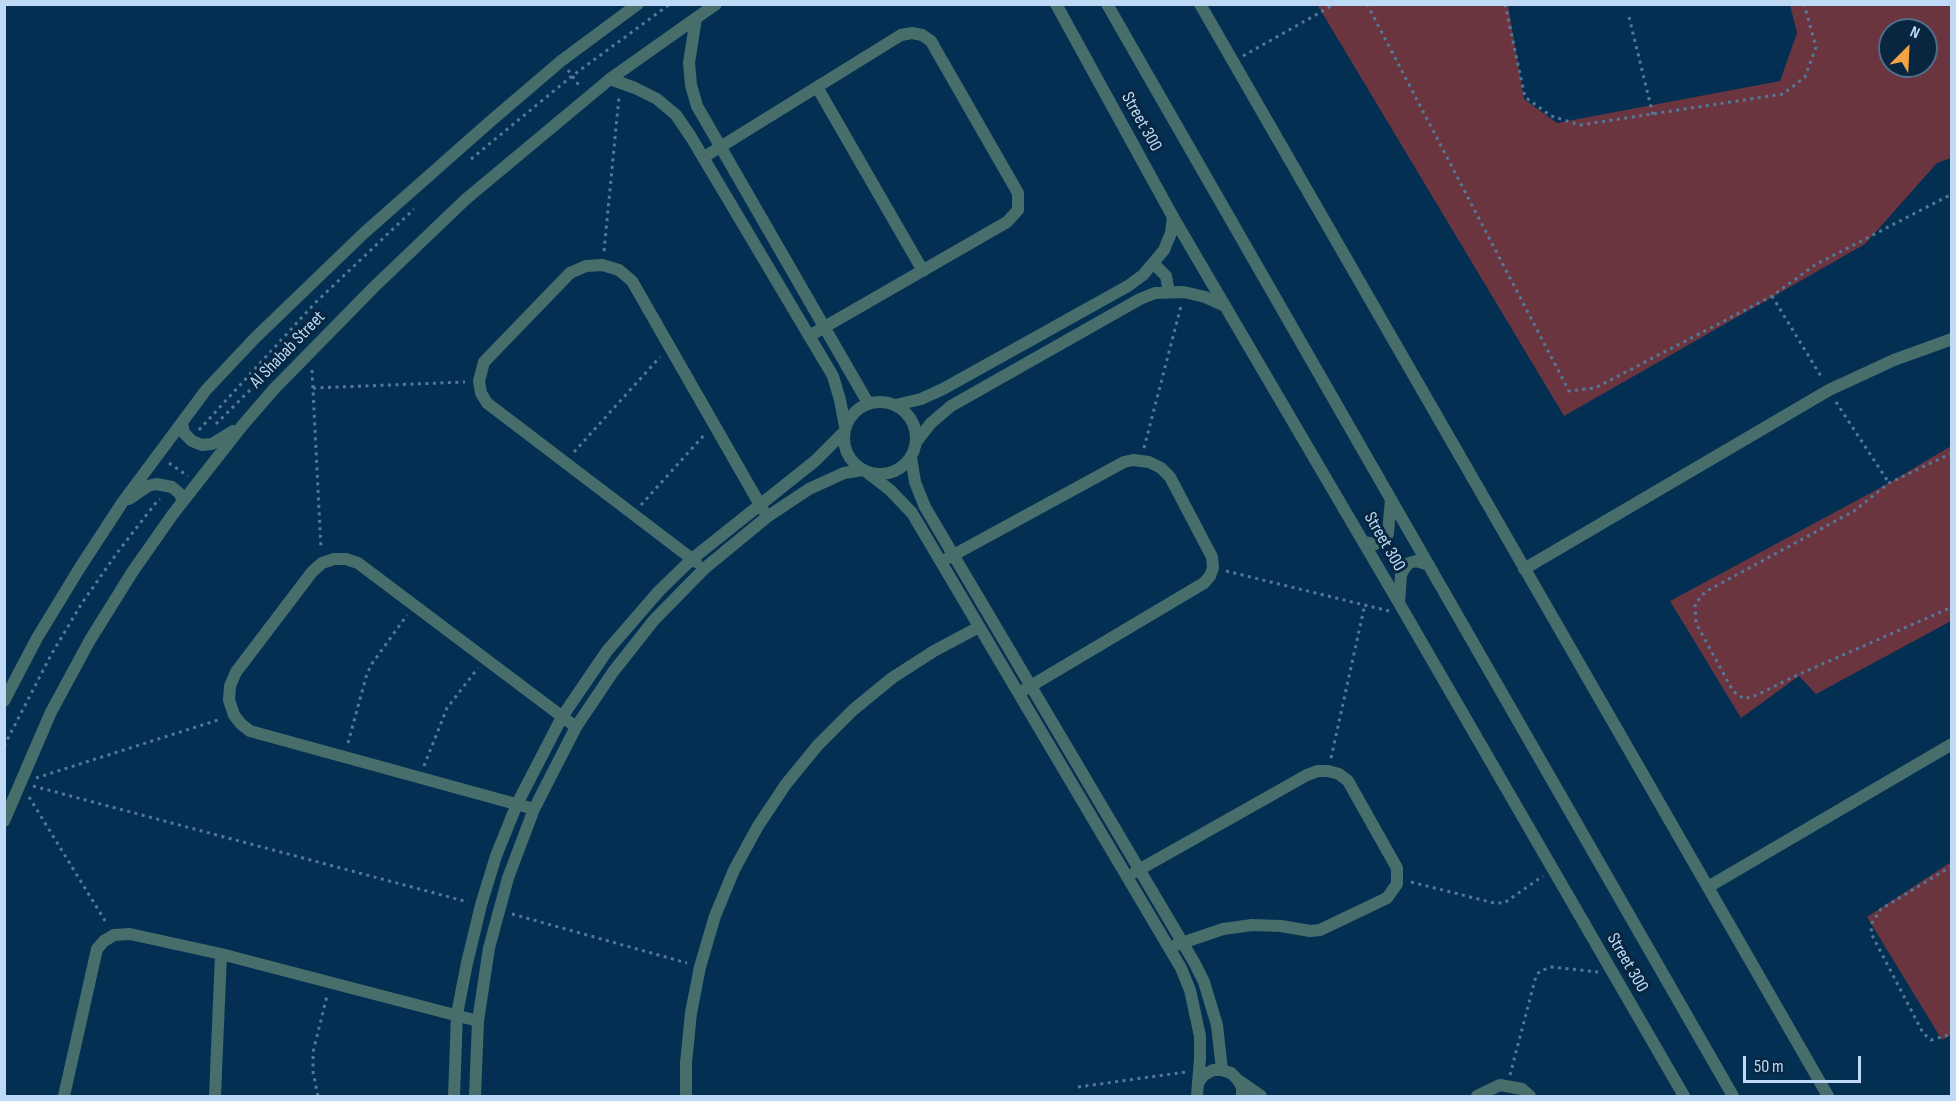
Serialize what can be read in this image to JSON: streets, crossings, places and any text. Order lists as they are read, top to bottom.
{
  "streets": {
    "street": ["Street 300", "Al Shabab Street"]
  },
  "scale_bar": "50 m",
  "north": "top right"
}
